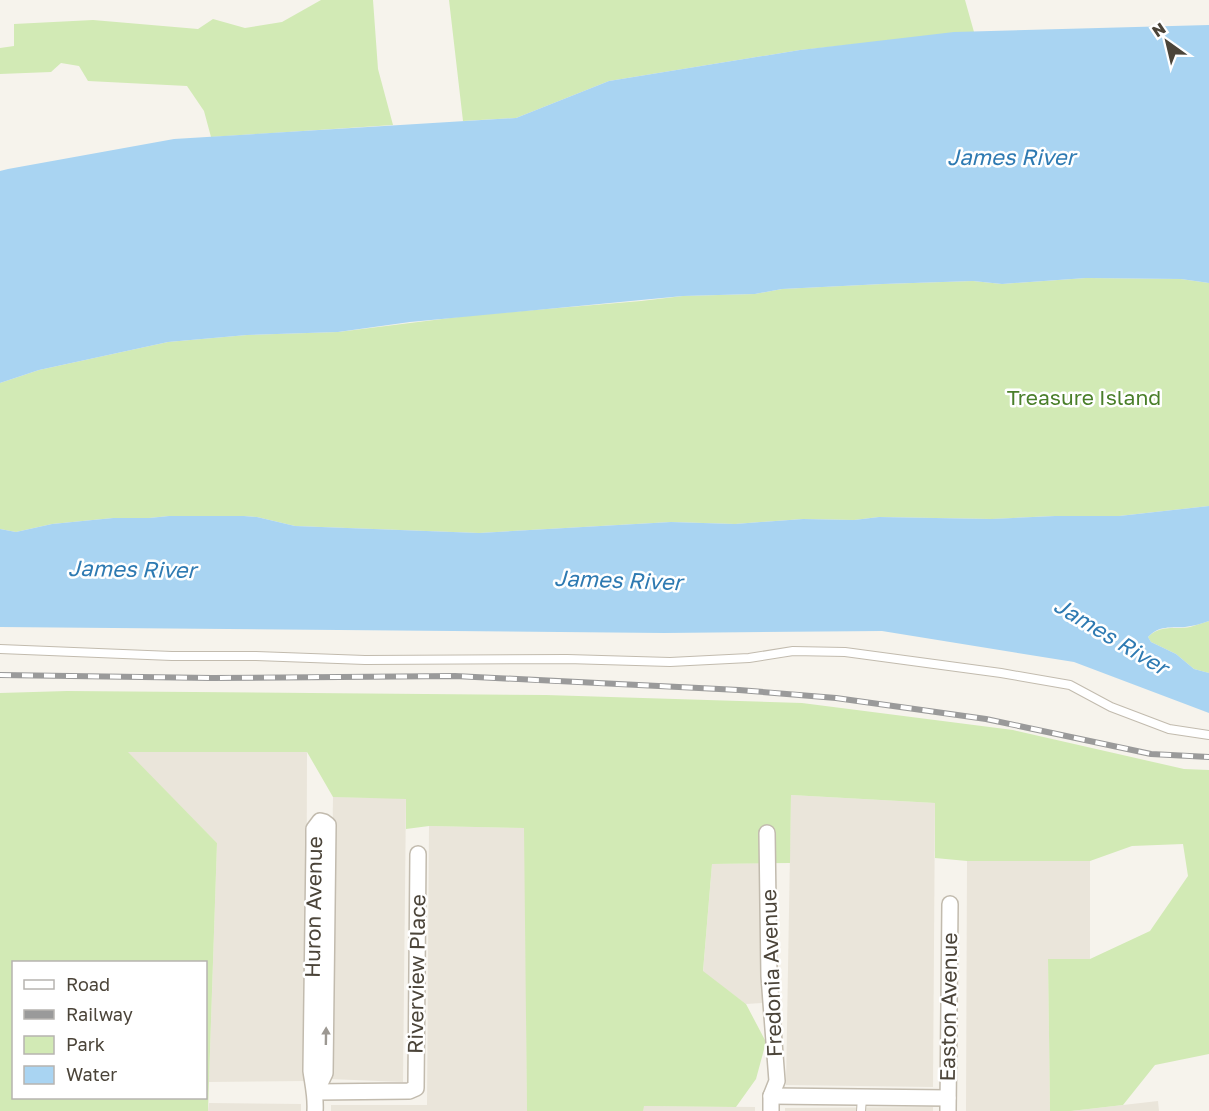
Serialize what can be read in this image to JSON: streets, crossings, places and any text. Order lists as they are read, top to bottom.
{
  "streets": {
    "street": [
      "Huron Avenue",
      "Fredonia Avenue",
      "Riverview Place",
      "Easton Avenue"
    ]
  },
  "crossings": [
    ["Huron Avenue", "Riverview Place"]
  ],
  "water": ["James River"],
  "parks": ["Treasure Island"],
  "legend": [
    "Road",
    "Railway",
    "Park",
    "Water"
  ],
  "north": "top left"
}
